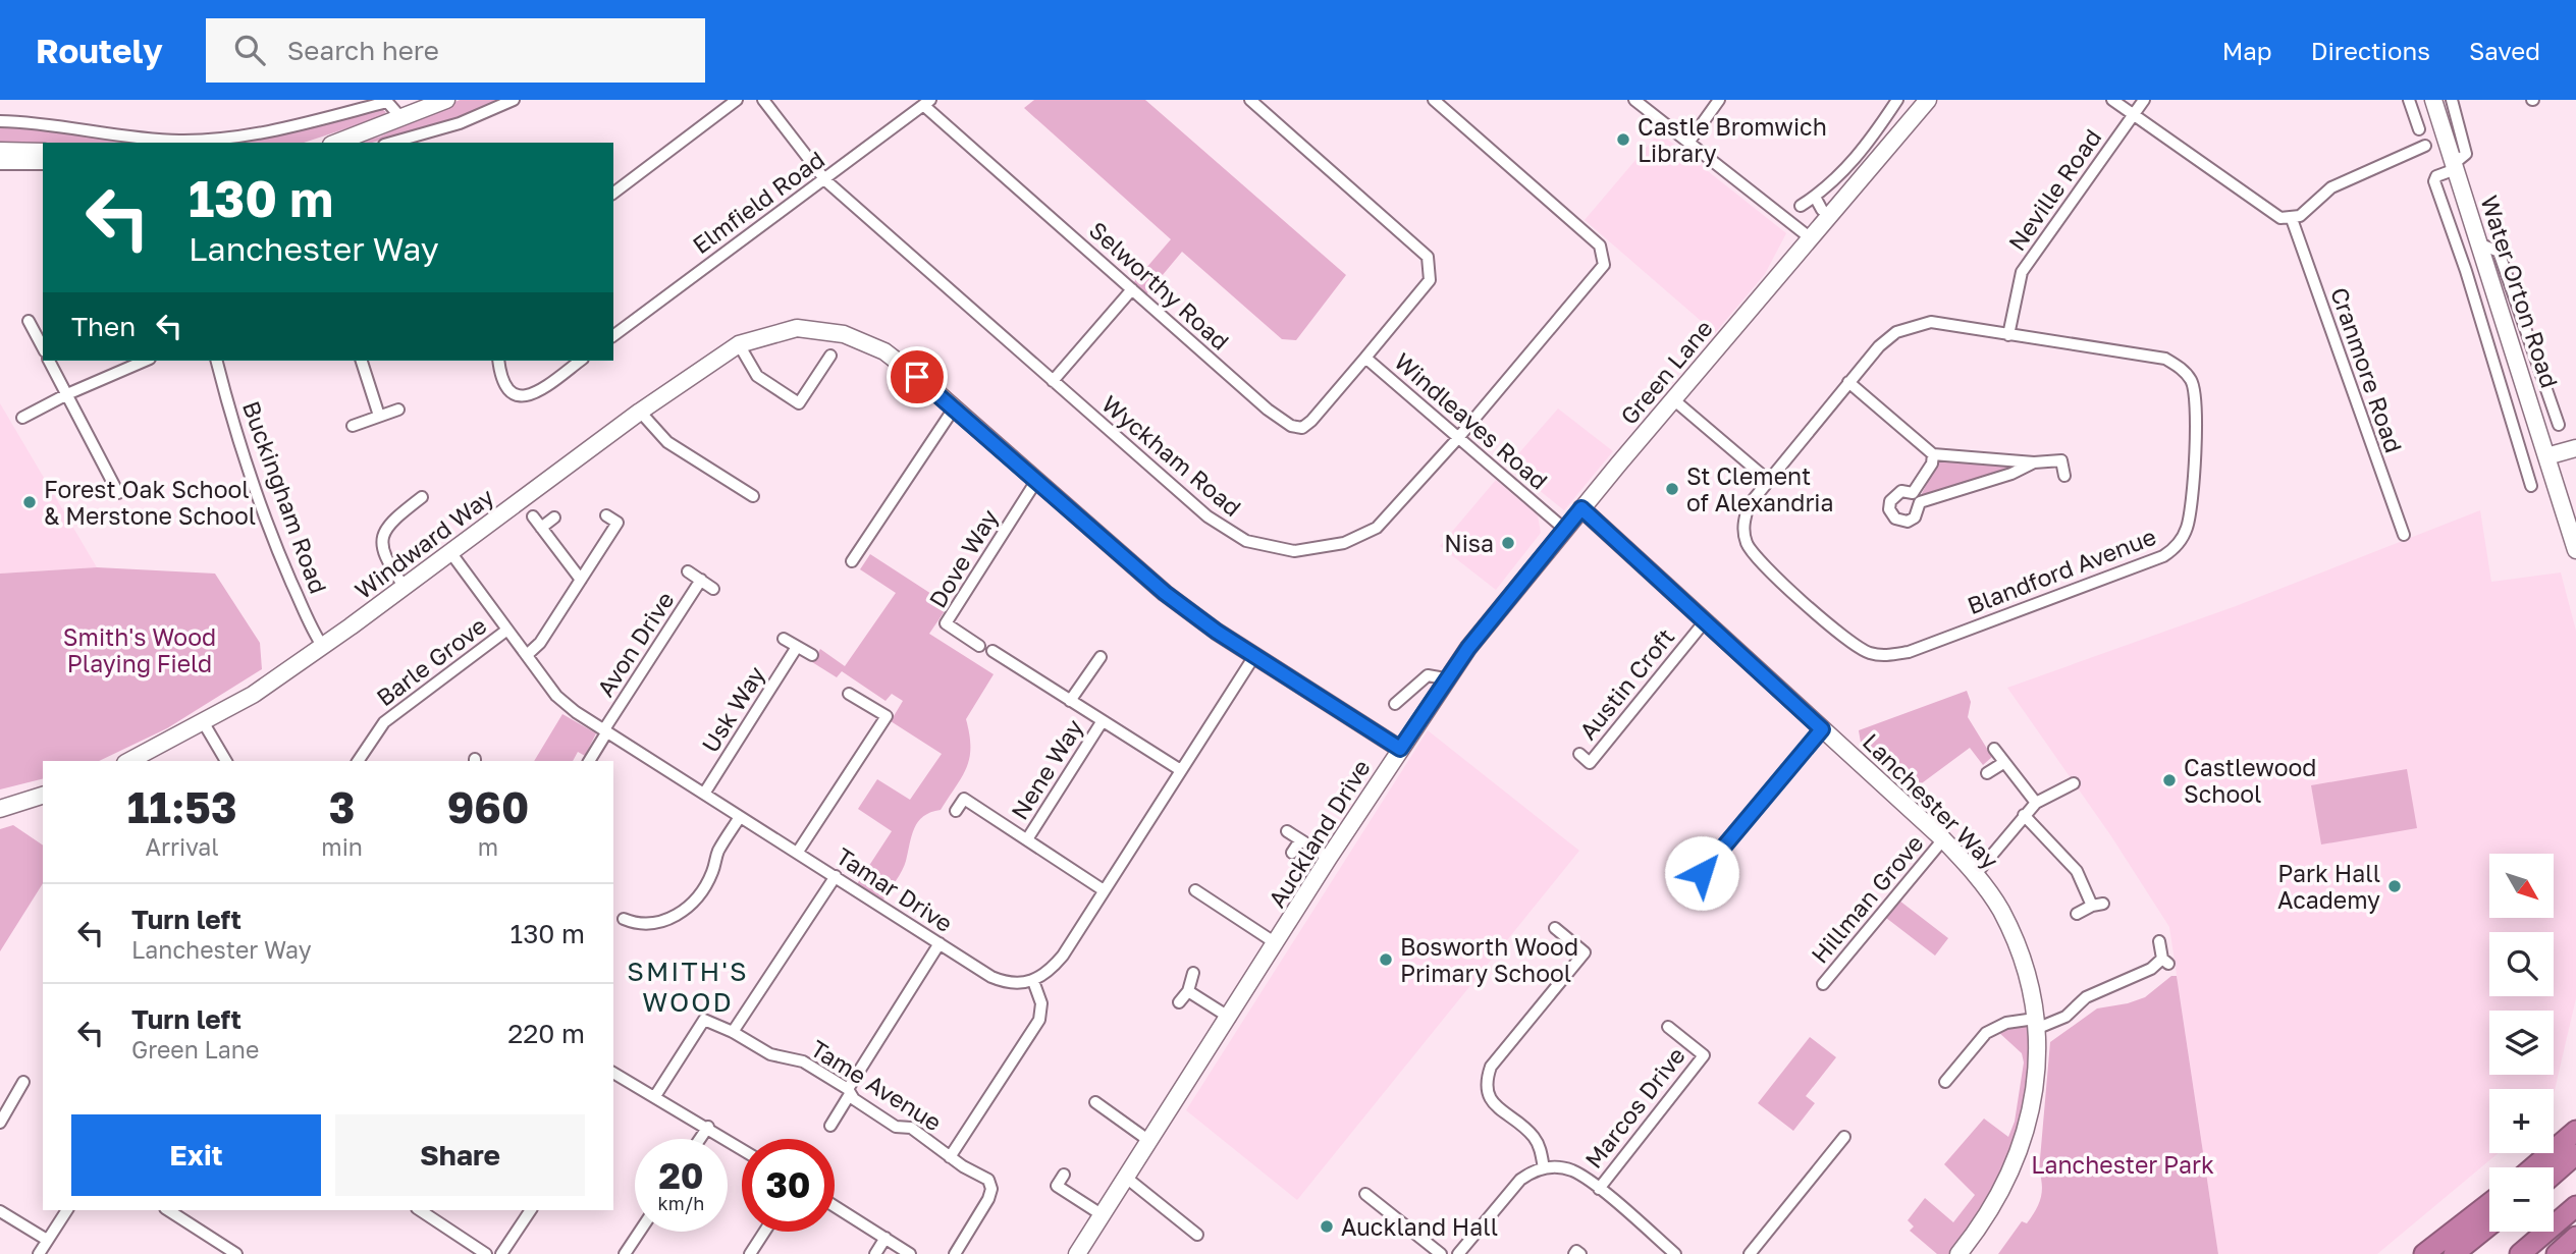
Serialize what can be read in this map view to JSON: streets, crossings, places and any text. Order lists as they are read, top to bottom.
{
  "streets": {
    "street": [
      "Neville Road",
      "Elmfield Road",
      "Selworthy Road",
      "Water Orton Road",
      "Cranmore Road",
      "Green Lane",
      "Windleaves Road",
      "Wyckham Road",
      "Buckingham Road",
      "Windward Way",
      "Dove Way",
      "Blandford Avenue",
      "Avon Drive",
      "Barle Grove",
      "Austin Croft",
      "Usk Way",
      "Nene Way",
      "Lanchester Way",
      "Auckland Drive",
      "Tamar Drive",
      "Hillman Grove",
      "Tame Avenue",
      "Marcos Drive"
    ]
  },
  "crossings": [
    ["Neville Road", "Blandford Avenue"],
    ["Elmfield Road", "Selworthy Road"],
    ["Elmfield Road", "Wyckham Road"],
    ["Selworthy Road", "Windleaves Road"],
    ["Green Lane", "Windleaves Road"],
    ["Green Lane", "Windward Way"],
    ["Green Lane", "Lanchester Way"],
    ["Green Lane", "Auckland Drive"],
    ["Windleaves Road", "Wyckham Road"],
    ["Buckingham Road", "Windward Way"],
    ["Windward Way", "Dove Way"],
    ["Windward Way", "Auckland Drive"],
    ["Windward Way", "Tamar Drive"],
    ["Avon Drive", "Tamar Drive"],
    ["Barle Grove", "Tamar Drive"],
    ["Austin Croft", "Lanchester Way"],
    ["Usk Way", "Tamar Drive"],
    ["Lanchester Way", "Hillman Grove"]
  ],
  "districts": ["SMITH'S WOOD"],
  "parks": ["Smith's Wood Playing Field", "Lanchester Park"],
  "places": [
    "Castle Bromwich Library",
    "St Clement of Alexandria",
    "Forest Oak School & Merstone School",
    "Nisa",
    "Castlewood School",
    "Park Hall Academy",
    "Bosworth Wood Primary School",
    "Auckland Hall"
  ],
  "north": "bottom right",
  "page": {
    "header": "Routely",
    "search": "Search here",
    "nav": ["Map", "Directions", "Saved"],
    "turn": ["130 m", "Lanchester Way"],
    "then": "Then",
    "eta": [
      "11:53",
      "Arrival",
      "3",
      "min",
      "960",
      "m"
    ],
    "map_buttons": ["+", "−"],
    "list": [
      {
        "name": "Turn left",
        "note": "Lanchester Way",
        "value": "130 m"
      },
      {
        "name": "Turn left",
        "note": "Green Lane",
        "value": "220 m"
      }
    ],
    "buttons": ["Exit", "Share"],
    "speed": "20 km/h",
    "limit": "30"
  }
}
